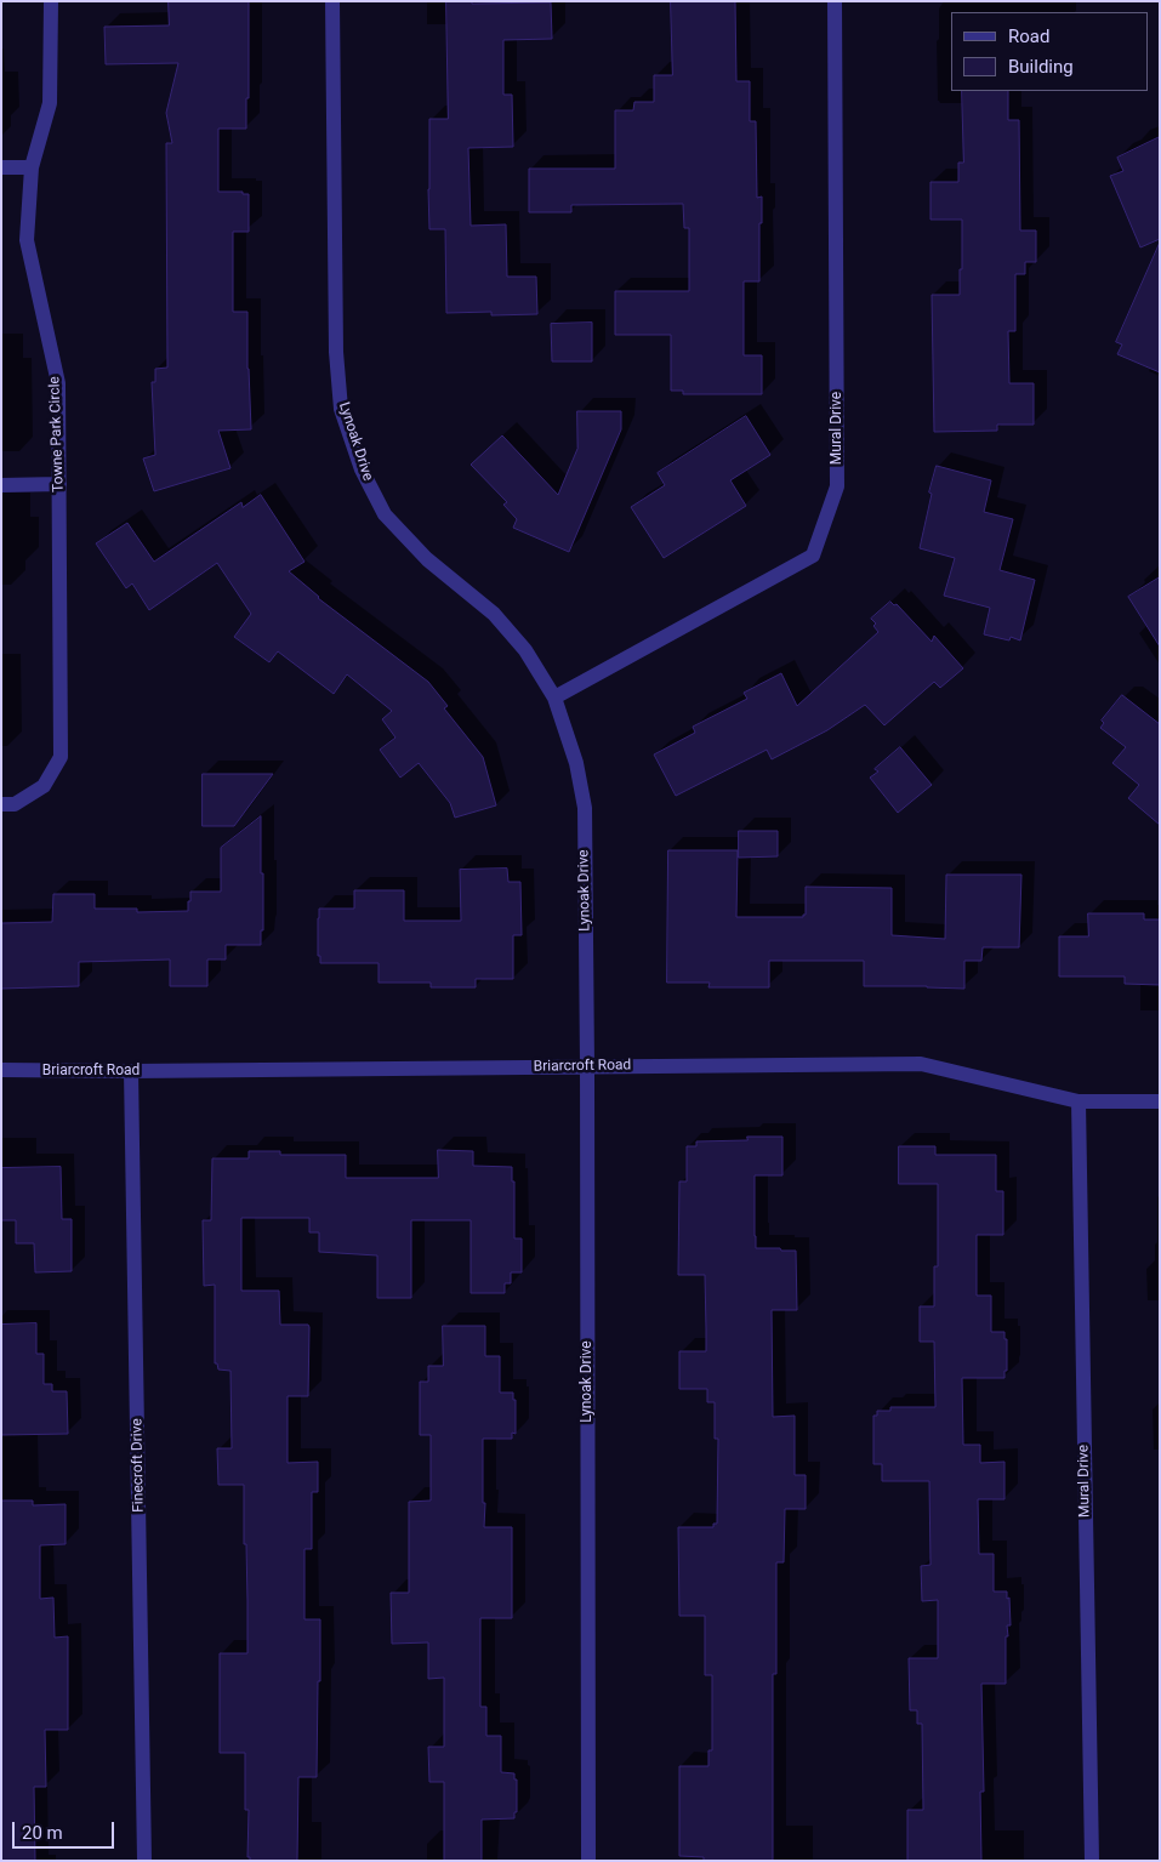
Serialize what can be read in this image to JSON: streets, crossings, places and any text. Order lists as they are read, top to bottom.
{
  "streets": {
    "street": [
      "Mural Drive",
      "Towne Park Circle",
      "Lynoak Drive",
      "Briarcroft Road",
      "Finecroft Drive"
    ]
  },
  "crossings": [
    ["Mural Drive", "Lynoak Drive"],
    ["Mural Drive", "Briarcroft Road"],
    ["Lynoak Drive", "Briarcroft Road"],
    ["Briarcroft Road", "Finecroft Drive"]
  ],
  "legend": ["Road", "Building"],
  "scale_bar": "20 m"
}
